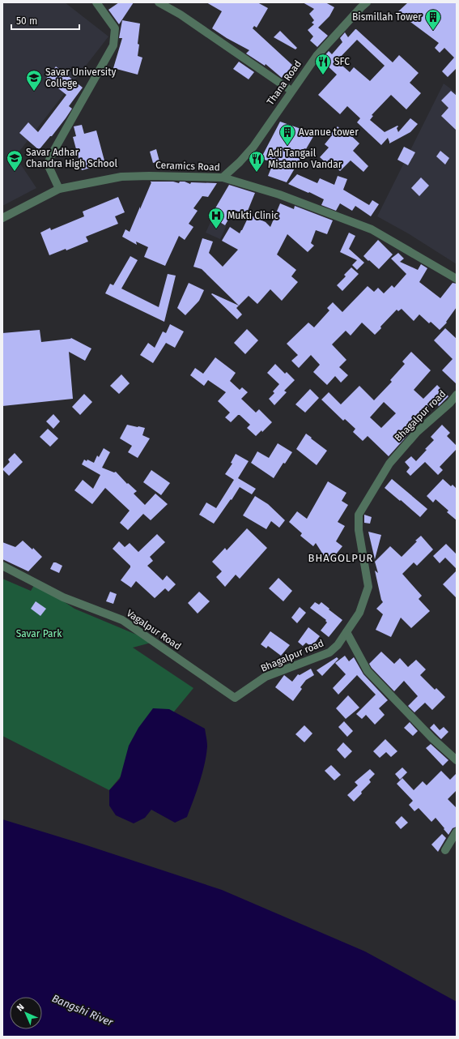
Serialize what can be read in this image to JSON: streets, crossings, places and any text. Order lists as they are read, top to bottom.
{
  "streets": {
    "street": [
      "Thana Road",
      "Ceramics Road",
      "Bhagalpur road",
      "Vagalpur Road"
    ]
  },
  "crossings": [
    ["Thana Road", "Ceramics Road"],
    ["Bhagalpur road", "Vagalpur Road"]
  ],
  "districts": ["BHAGOLPUR"],
  "water": ["Bangshi River"],
  "parks": ["Savar Park"],
  "places": {
    "building": ["Bismillah Tower", "Avanue tower"],
    "restaurant": ["SFC", "Adi Tangail Mistanno Vandar"],
    "school or university": ["Savar University College", "Savar Adhar Chandra High School"],
    "hospital": ["Mukti Clinic"]
  },
  "scale_bar": "50 m",
  "north": "top left"
}
